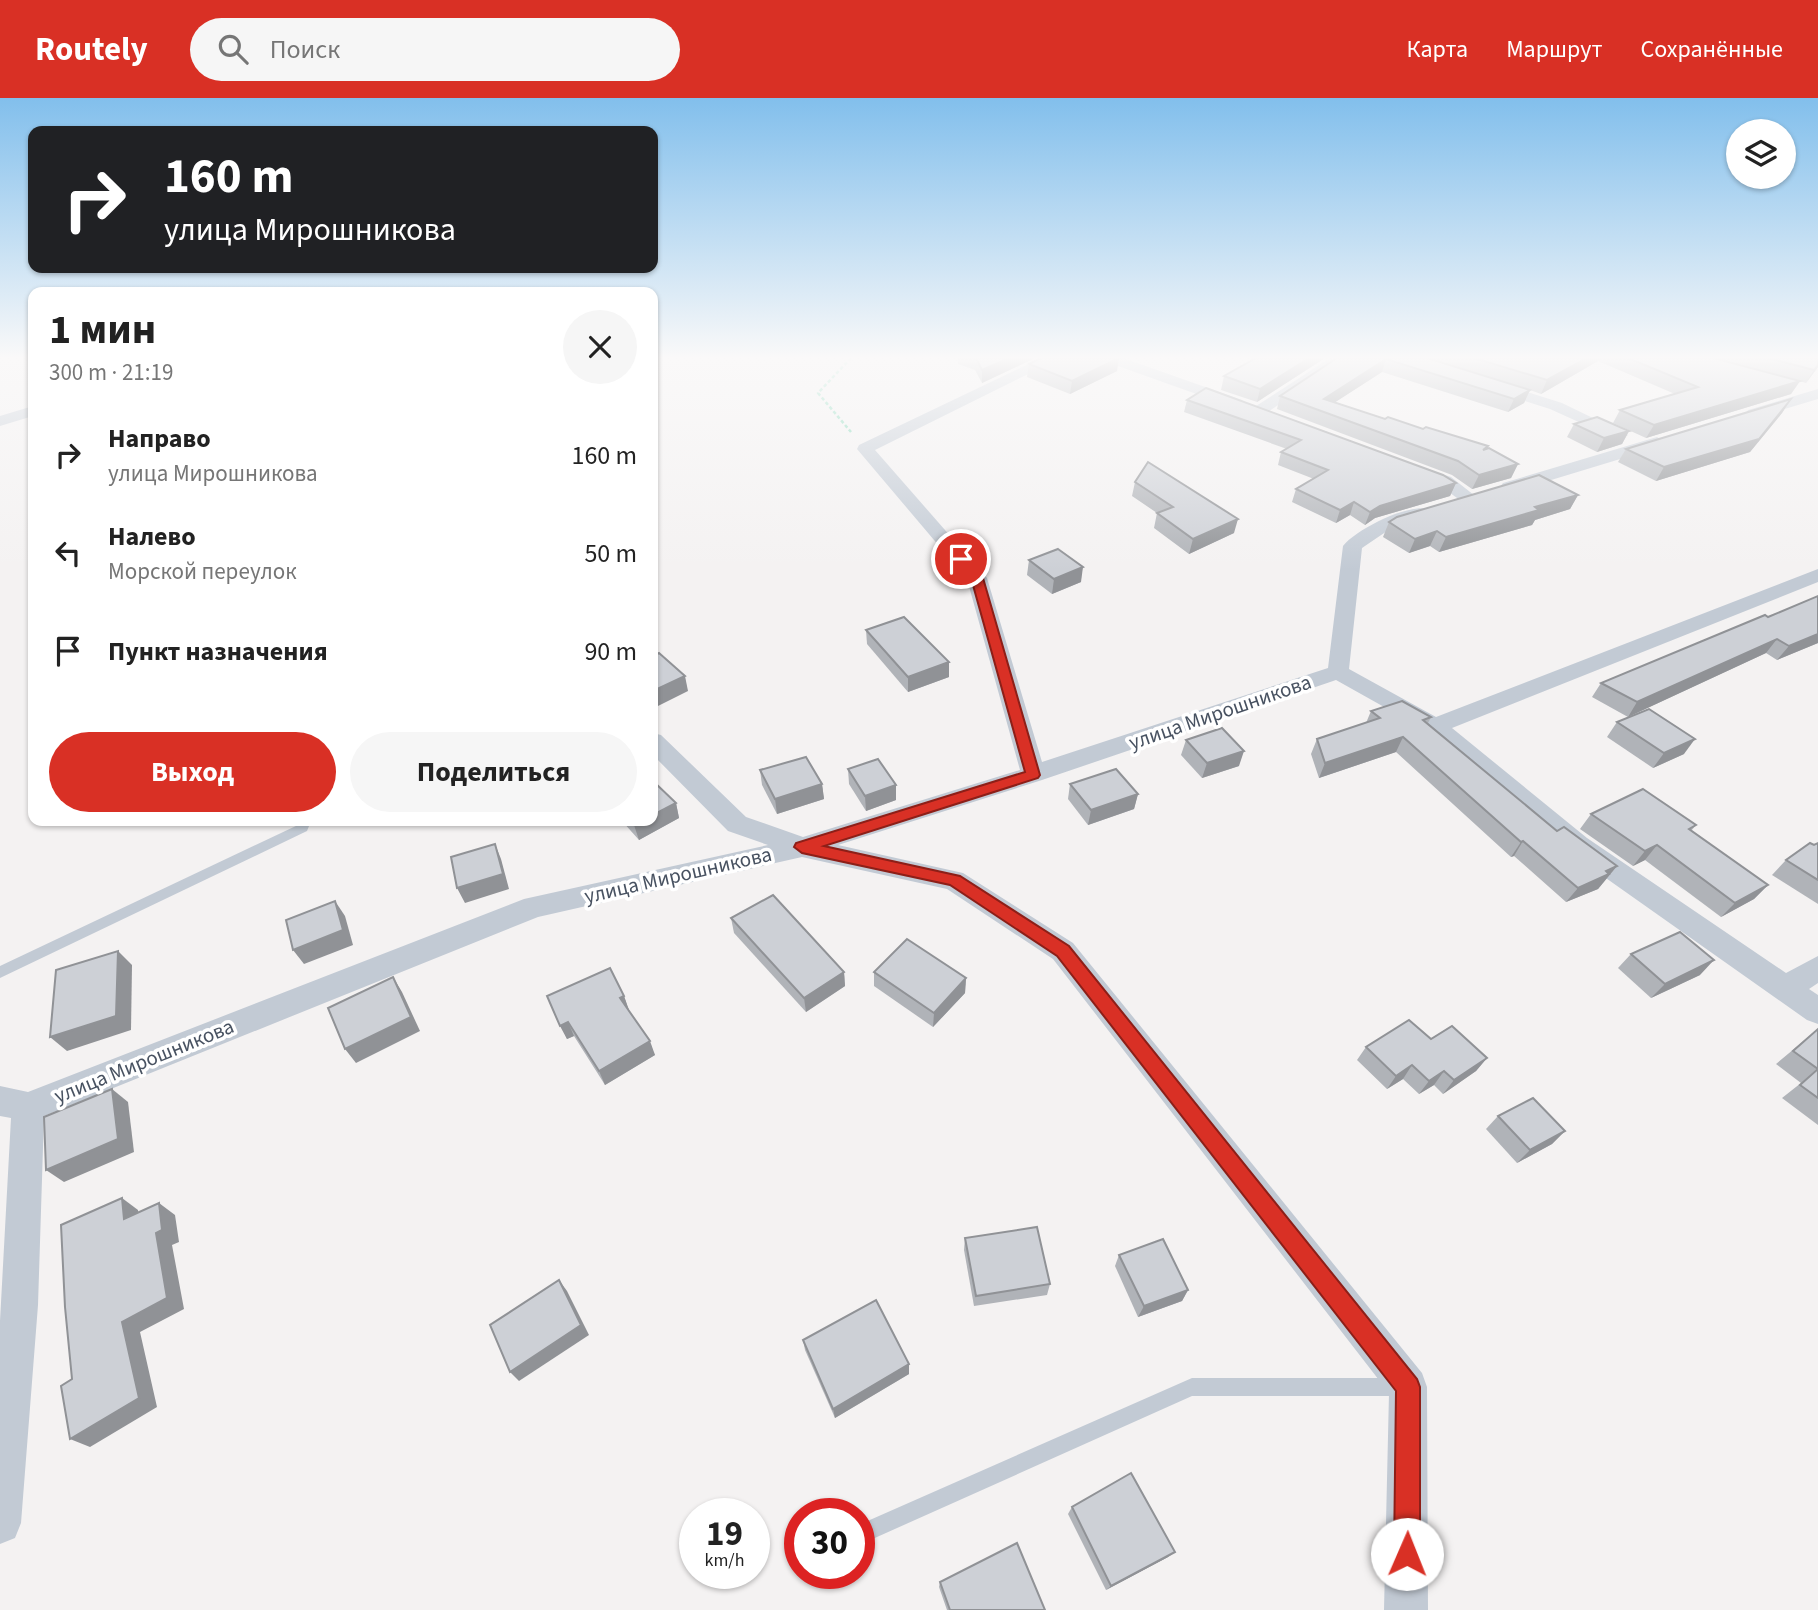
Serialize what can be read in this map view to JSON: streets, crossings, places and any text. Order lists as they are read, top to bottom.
{
  "streets": {
    "street": ["улица Мирошникова"]
  },
  "page": {
    "header": "Routely",
    "search": "Поиск",
    "nav": ["Карта", "Маршрут", "Сохранённые"],
    "turn": ["160 m", "улица Мирошникова"],
    "heading": ["1 мин", "300 m · 21:19"],
    "list": [
      {
        "name": "Направо",
        "note": "улица Мирошникова",
        "value": "160 m"
      },
      {
        "name": "Налево",
        "note": "Морской переулок",
        "value": "50 m"
      },
      {
        "name": "Пункт назначения",
        "value": "90 m"
      }
    ],
    "buttons": ["Выход", "Поделиться"],
    "speed": "19 km/h",
    "limit": "30"
  }
}
